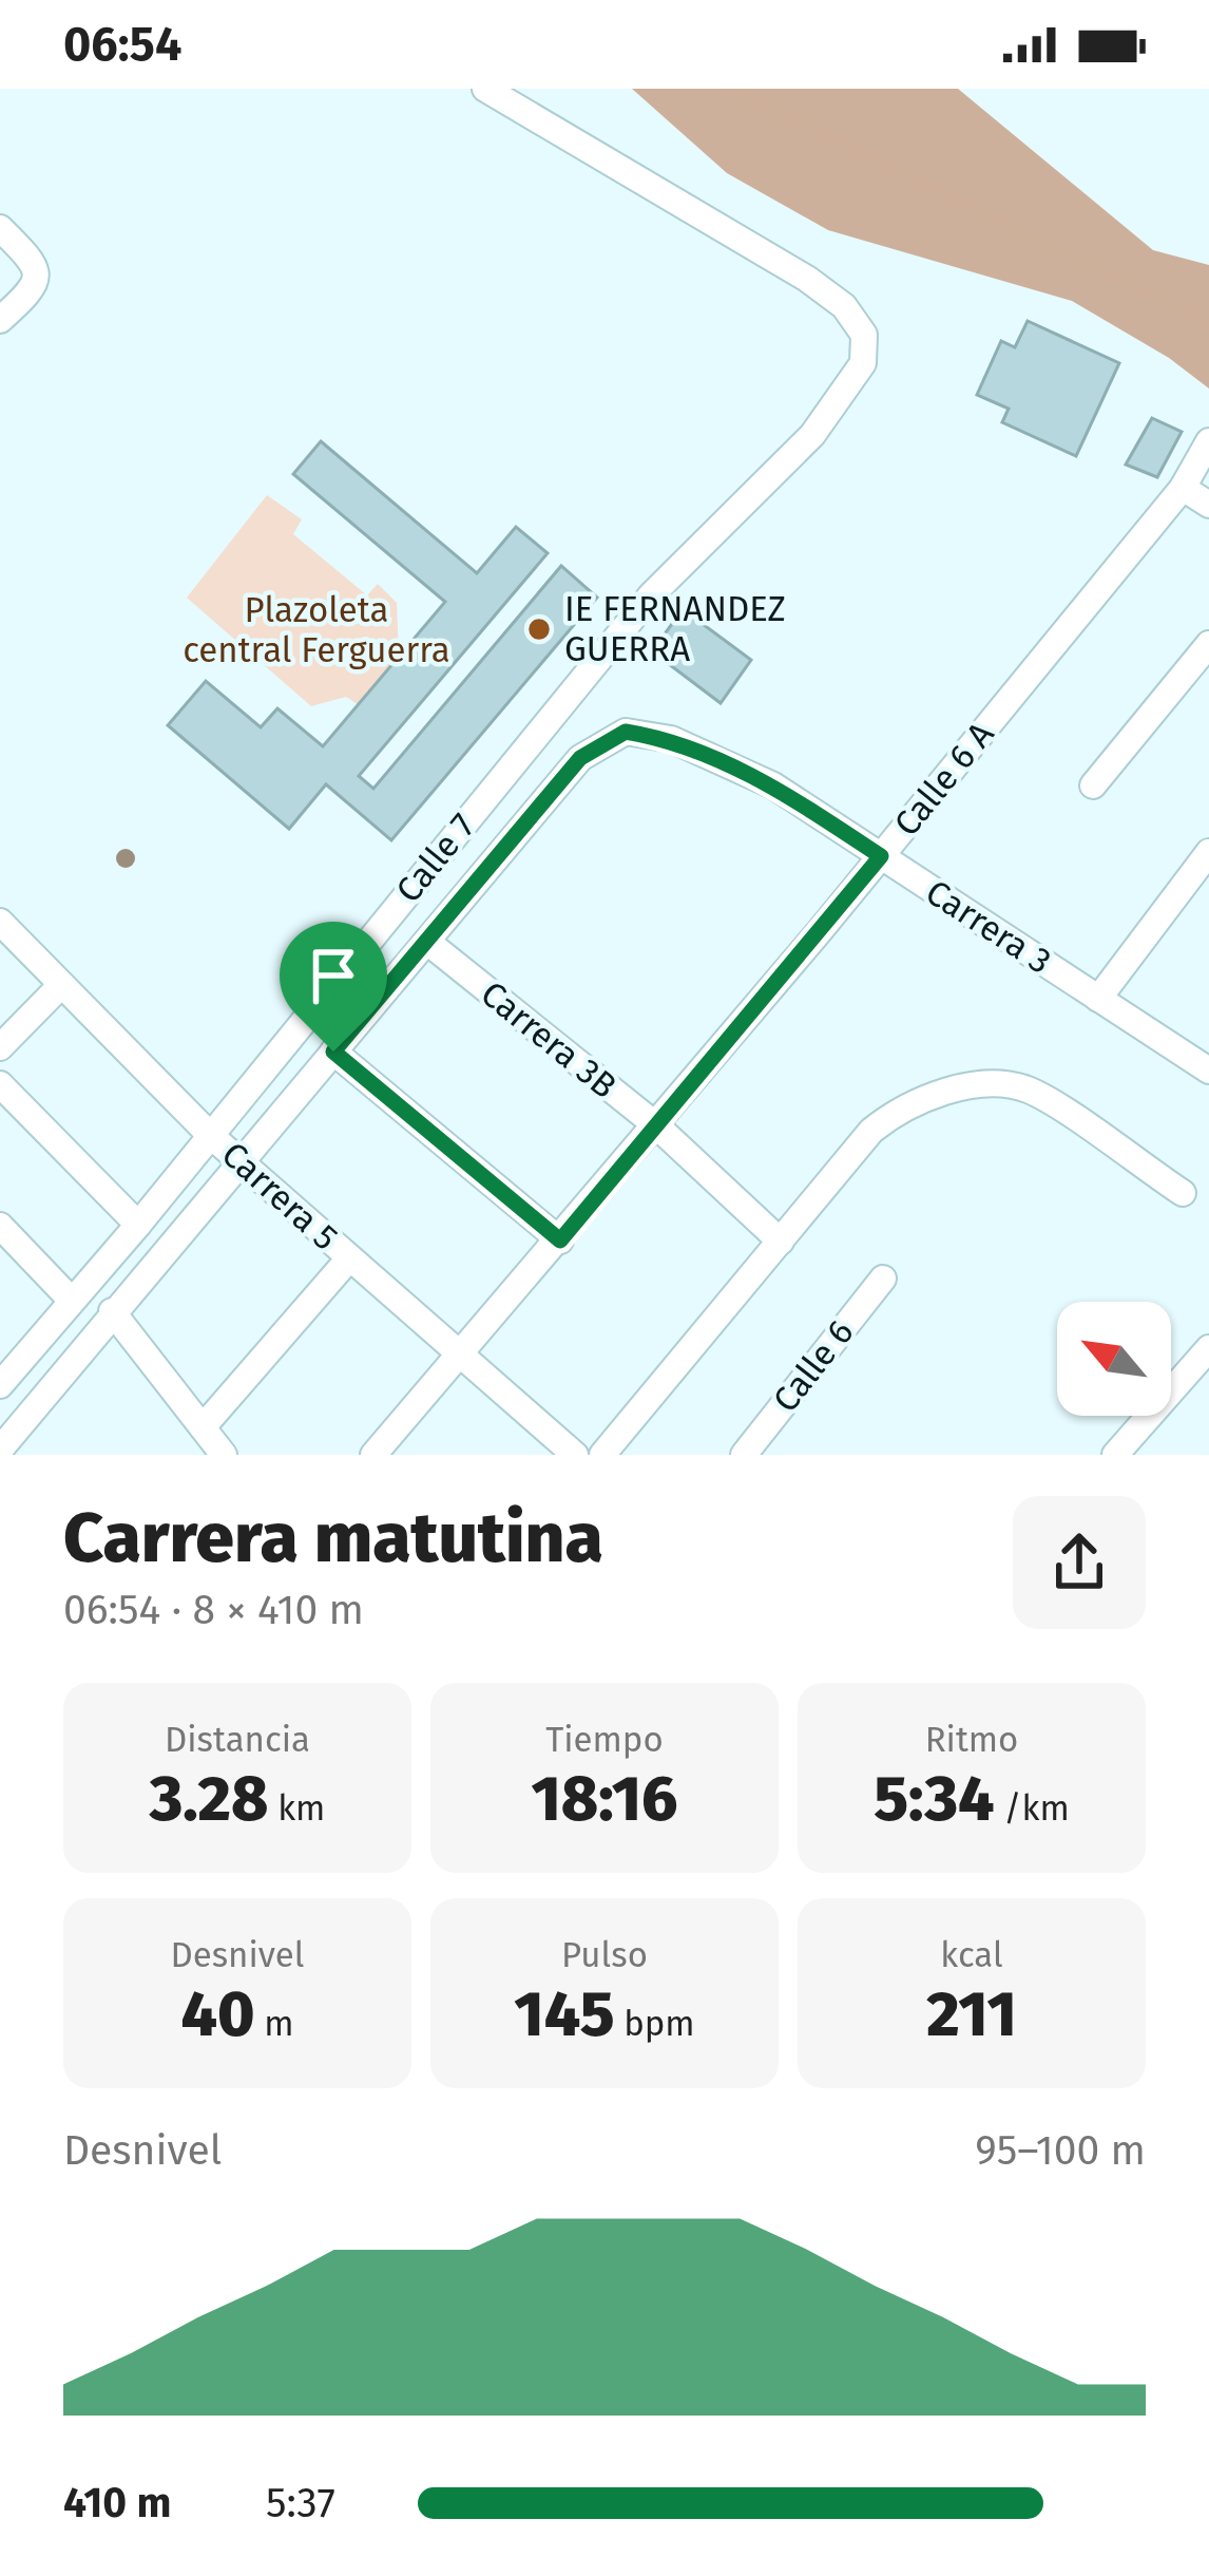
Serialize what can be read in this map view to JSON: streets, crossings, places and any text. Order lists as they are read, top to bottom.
{
  "streets": {
    "street": [
      "Calle 6 A",
      "Calle 7",
      "Carrera 3",
      "Carrera 3B",
      "Carrera 5",
      "Calle 6"
    ]
  },
  "crossings": [
    ["Calle 6 A", "Carrera 3"],
    ["Calle 6 A", "Carrera 3B"],
    ["Calle 6 A", "Carrera 5"],
    ["Calle 7", "Carrera 5"],
    ["Carrera 3", "Carrera 3B"]
  ],
  "parks": ["Plazoleta central Ferguerra"],
  "places": ["IE FERNANDEZ GUERRA"],
  "north": "top left",
  "page": {
    "status": "06:54",
    "heading": ["Carrera matutina", "06:54 · 8 × 410 m"],
    "stats": [
      ["Distancia", "3.28 km"],
      ["Tiempo", "18:16"],
      ["Ritmo", "5:34 /km"],
      ["Desnivel", "40 m"],
      ["Pulso", "145 bpm"],
      ["kcal", "211"]
    ],
    "chart": ["Desnivel", "95–100 m"],
    "list": [
      {
        "name": "410 m",
        "note": "5:37"
      }
    ]
  }
}
